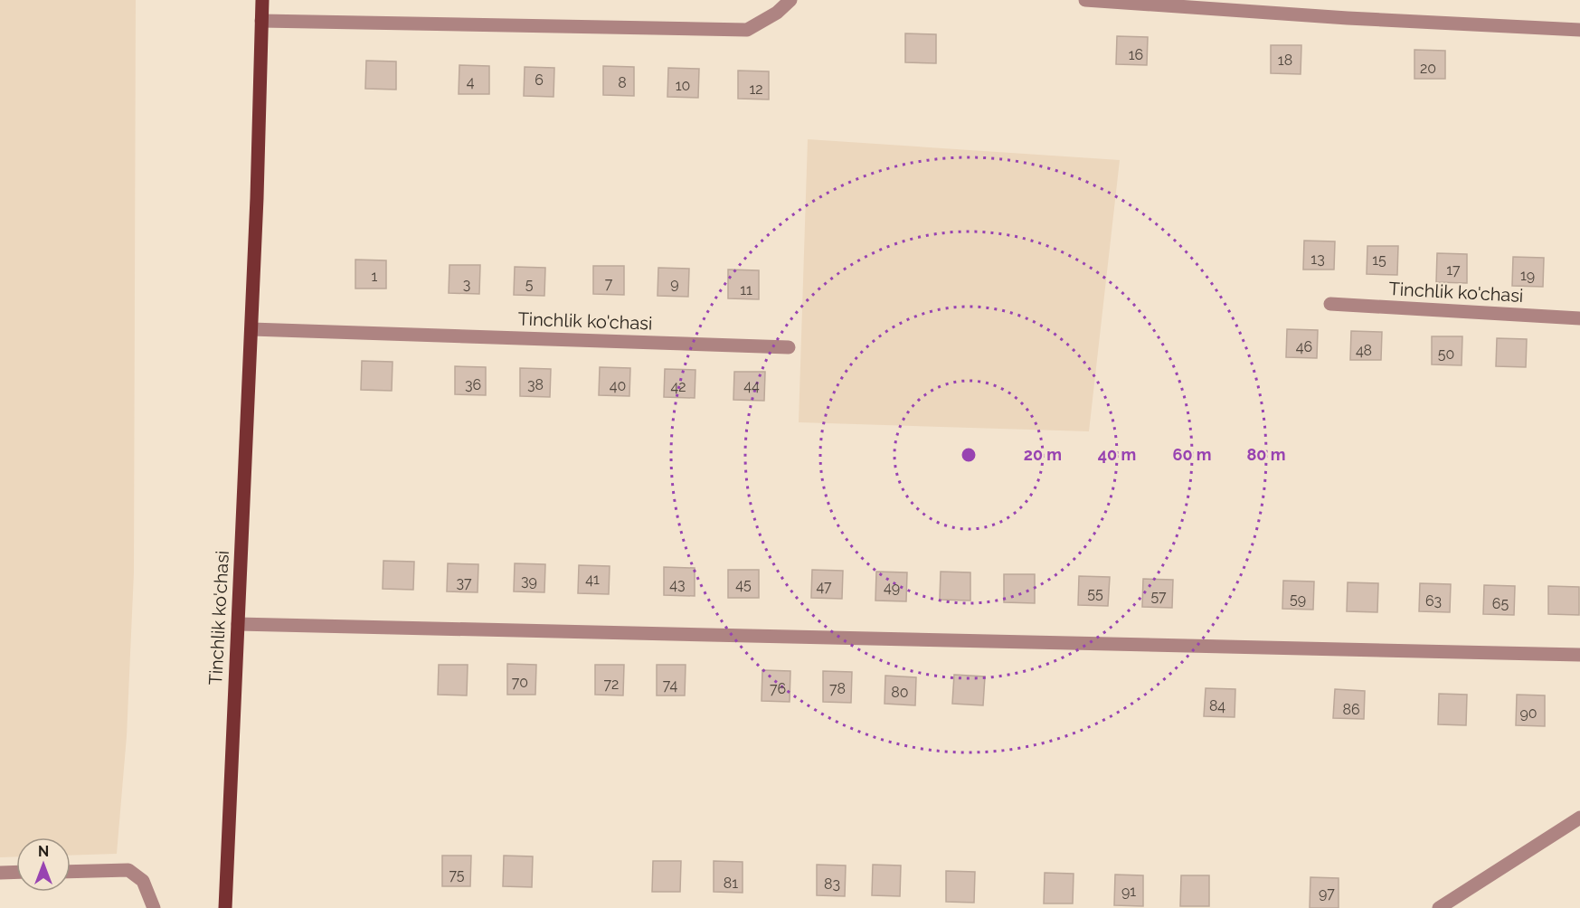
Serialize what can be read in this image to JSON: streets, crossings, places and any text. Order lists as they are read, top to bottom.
{
  "streets": {
    "main road": ["Tinchlik ko'chasi"]
  },
  "house_numbers": [
    "16",
    "18",
    "20",
    "6",
    "4",
    "8",
    "10",
    "12",
    "13",
    "15",
    "17",
    "19",
    "1",
    "7",
    "9",
    "3",
    "5",
    "11",
    "46",
    "48",
    "50",
    "36",
    "38",
    "40",
    "44",
    "42",
    "41",
    "39",
    "37",
    "43",
    "45",
    "47",
    "49",
    "55",
    "57",
    "59",
    "63",
    "65",
    "70",
    "72",
    "74",
    "76",
    "78",
    "80",
    "84",
    "86",
    "90",
    "75",
    "81",
    "83",
    "91",
    "97"
  ],
  "north": "top",
  "rings": [
    "20 m",
    "40 m",
    "60 m",
    "80 m"
  ]
}
